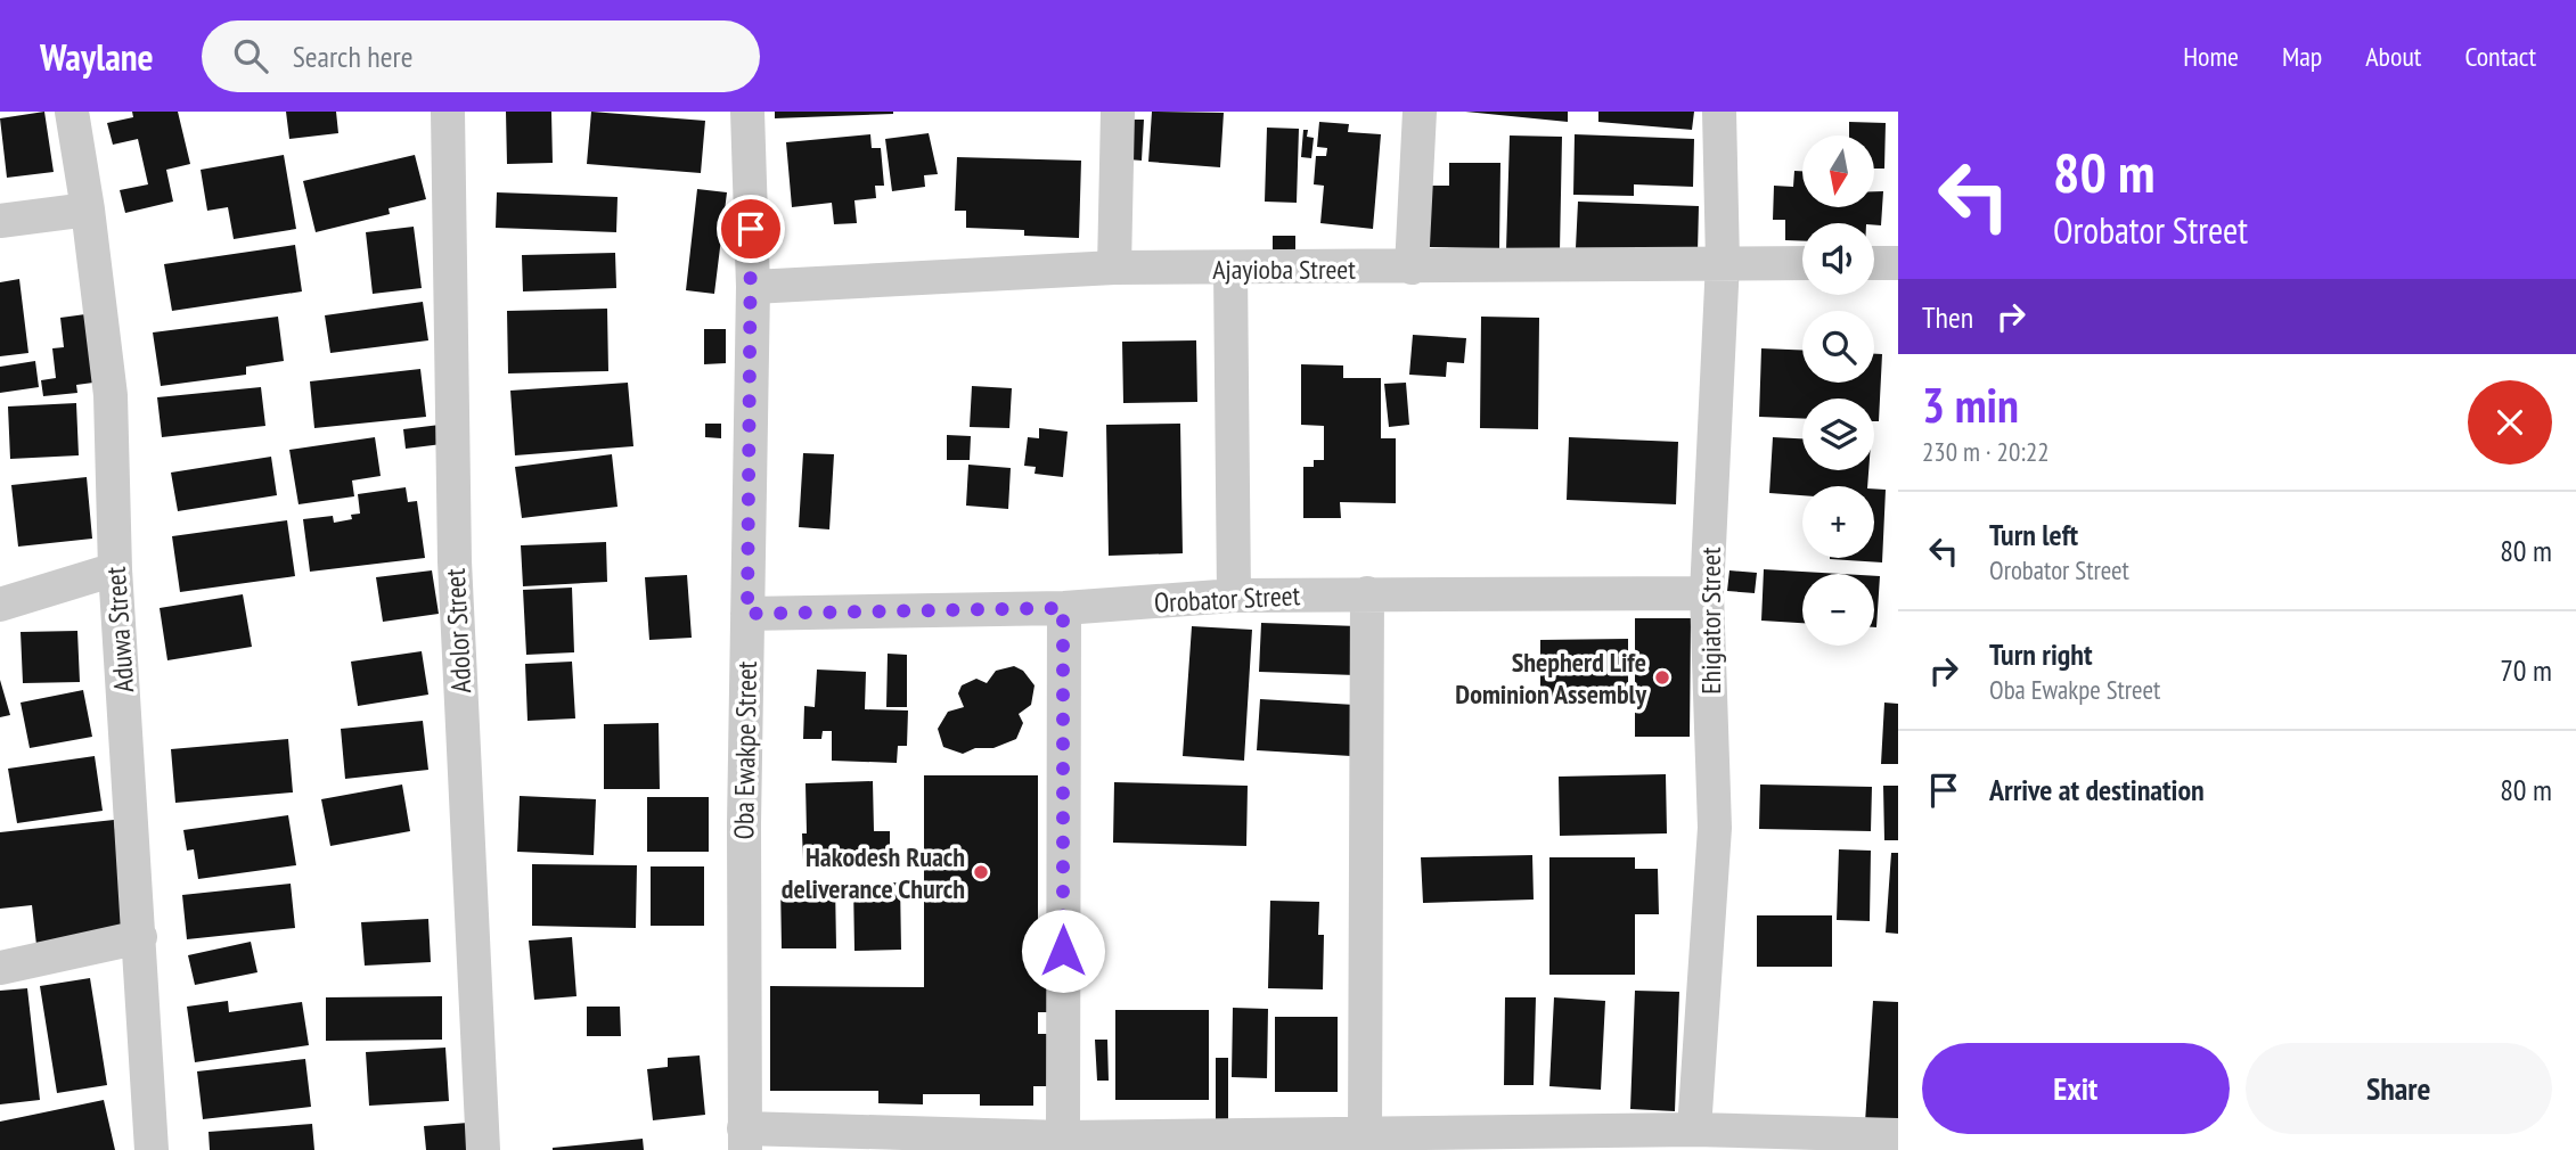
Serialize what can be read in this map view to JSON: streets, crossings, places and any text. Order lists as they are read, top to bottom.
{
  "streets": {
    "street": [
      "Ajayioba Street",
      "Orobator Street",
      "Ehigiator Street",
      "Aduwa Street",
      "Adolor Street",
      "Oba Ewakpe Street"
    ]
  },
  "crossings": [
    ["Ajayioba Street", "Ehigiator Street"],
    ["Ajayioba Street", "Oba Ewakpe Street"],
    ["Orobator Street", "Ehigiator Street"],
    ["Orobator Street", "Oba Ewakpe Street"]
  ],
  "places": ["Shepherd Life Dominion Assembly", "Hakodesh Ruach deliverance Church"],
  "north": "bottom",
  "page": {
    "header": "Waylane",
    "search": "Search here",
    "nav": [
      "Home",
      "Map",
      "About",
      "Contact"
    ],
    "turn": ["80 m", "Orobator Street"],
    "map_buttons": ["+", "−"],
    "then": "Then",
    "heading": ["3 min", "230 m · 20:22"],
    "list": [
      {
        "name": "Turn left",
        "note": "Orobator Street",
        "value": "80 m"
      },
      {
        "name": "Turn right",
        "note": "Oba Ewakpe Street",
        "value": "70 m"
      },
      {
        "name": "Arrive at destination",
        "value": "80 m"
      }
    ],
    "buttons": ["Exit", "Share"]
  }
}
